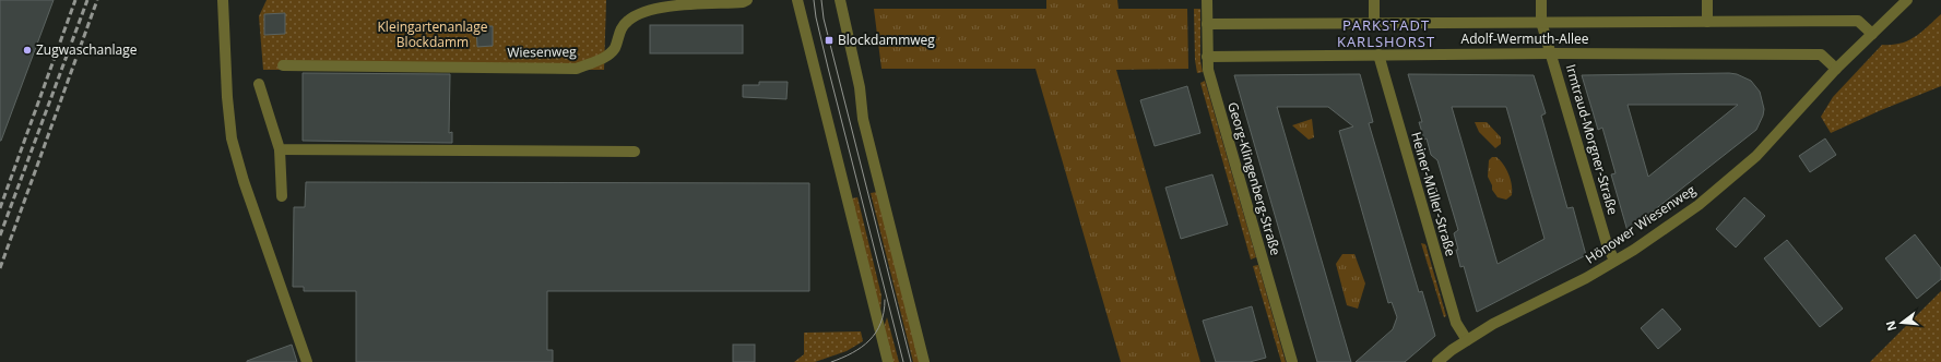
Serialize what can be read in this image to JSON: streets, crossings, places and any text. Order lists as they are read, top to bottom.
{
  "streets": {
    "street": [
      "Adolf-Wermuth-Allee",
      "Wiesenweg",
      "Irmtraud-Morgner-Straße",
      "Georg-Klingenberg-Straße",
      "Heiner-Müller-Straße",
      "Hönower Wiesenweg"
    ]
  },
  "crossings": [
    ["Adolf-Wermuth-Allee", "Irmtraud-Morgner-Straße"],
    ["Adolf-Wermuth-Allee", "Georg-Klingenberg-Straße"],
    ["Adolf-Wermuth-Allee", "Heiner-Müller-Straße"],
    ["Adolf-Wermuth-Allee", "Hönower Wiesenweg"],
    ["Irmtraud-Morgner-Straße", "Hönower Wiesenweg"],
    ["Heiner-Müller-Straße", "Hönower Wiesenweg"]
  ],
  "districts": ["PARKSTADT KARLSHORST"],
  "parks": ["Kleingartenanlage Blockdamm"],
  "places": {
    "transit": ["Blockdammweg"],
    "other": ["Zugwaschanlage"]
  },
  "north": "left"
}
